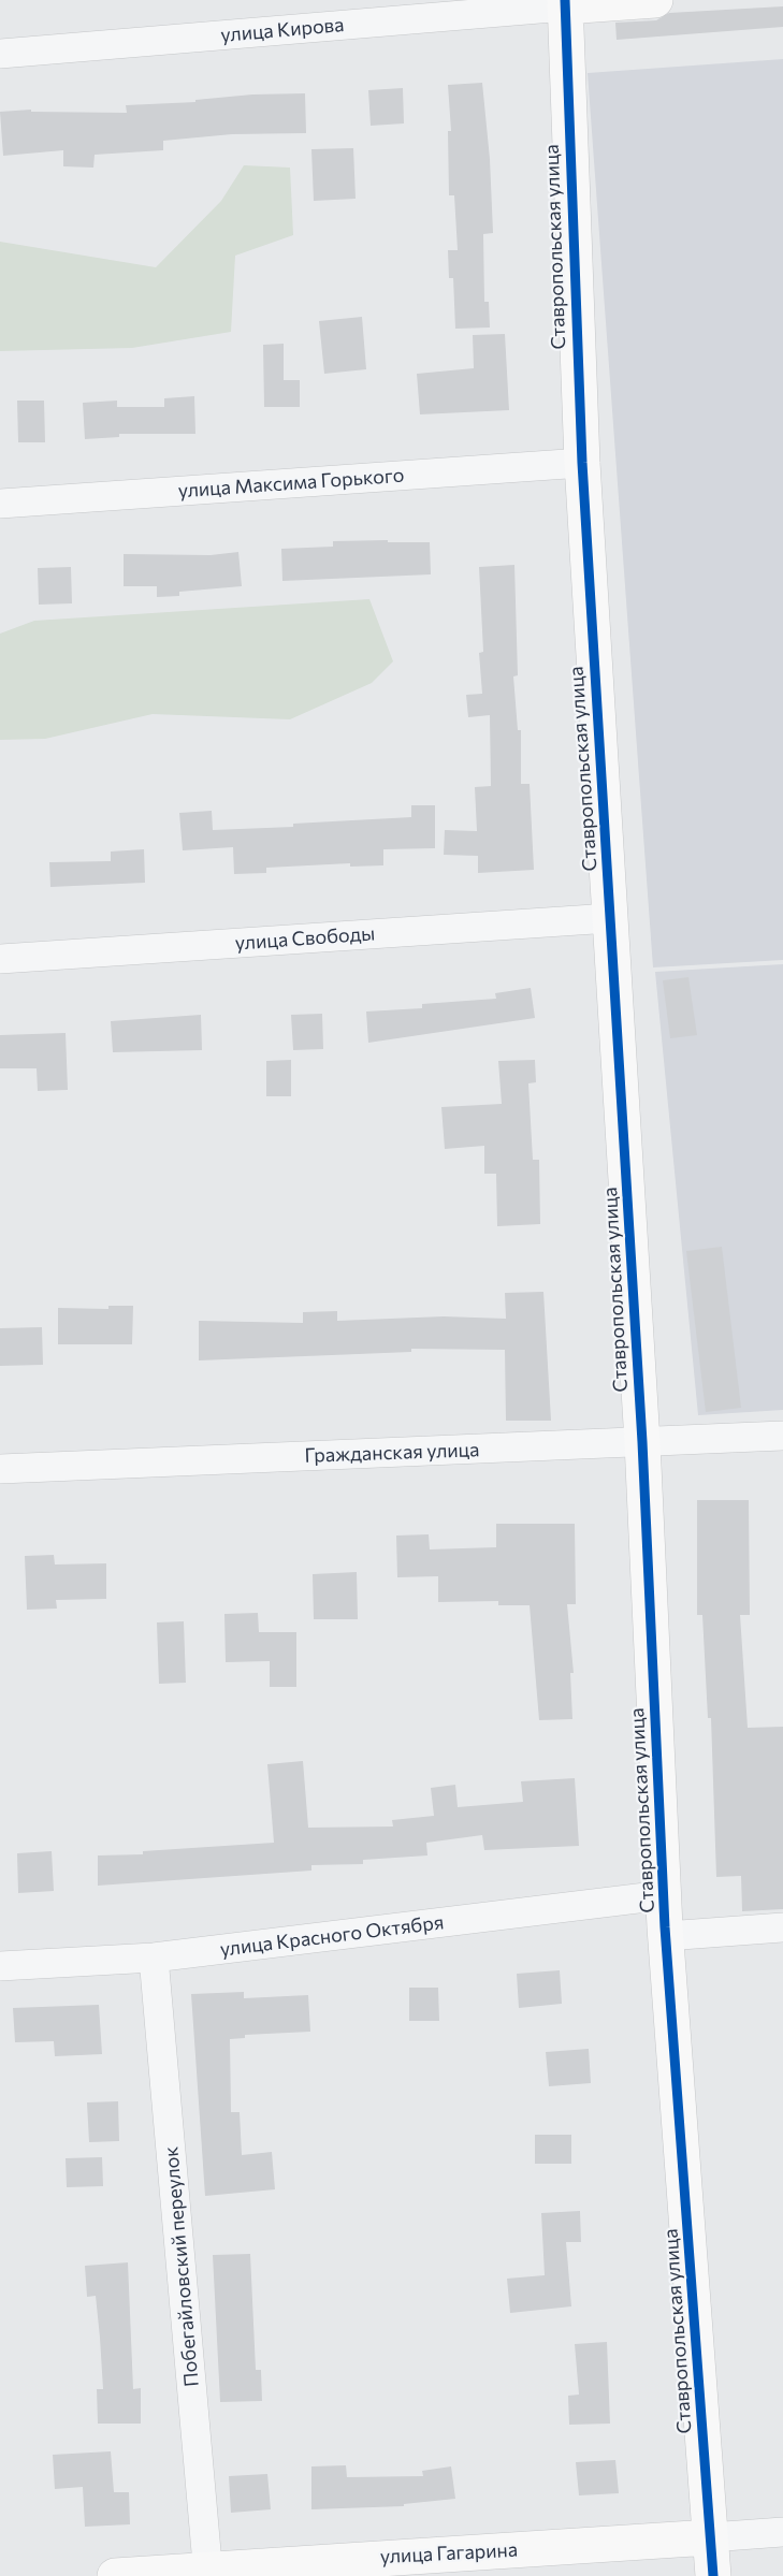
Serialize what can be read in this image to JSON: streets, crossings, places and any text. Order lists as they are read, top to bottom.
{
  "streets": {
    "street": [
      "улица Кирова",
      "Ставропольская улица",
      "улица Максима Горького",
      "улица Свободы",
      "Гражданская улица",
      "улица Красного Октября",
      "Побегайловский переулок",
      "улица Гагарина"
    ]
  },
  "crossings": [
    ["улица Кирова", "Ставропольская улица"],
    ["Ставропольская улица", "улица Максима Горького"],
    ["Ставропольская улица", "улица Свободы"],
    ["Ставропольская улица", "Гражданская улица"],
    ["Ставропольская улица", "улица Красного Октября"],
    ["Ставропольская улица", "улица Гагарина"],
    ["улица Красного Октября", "Побегайловский переулок"],
    ["Побегайловский переулок", "улица Гагарина"]
  ]
}
